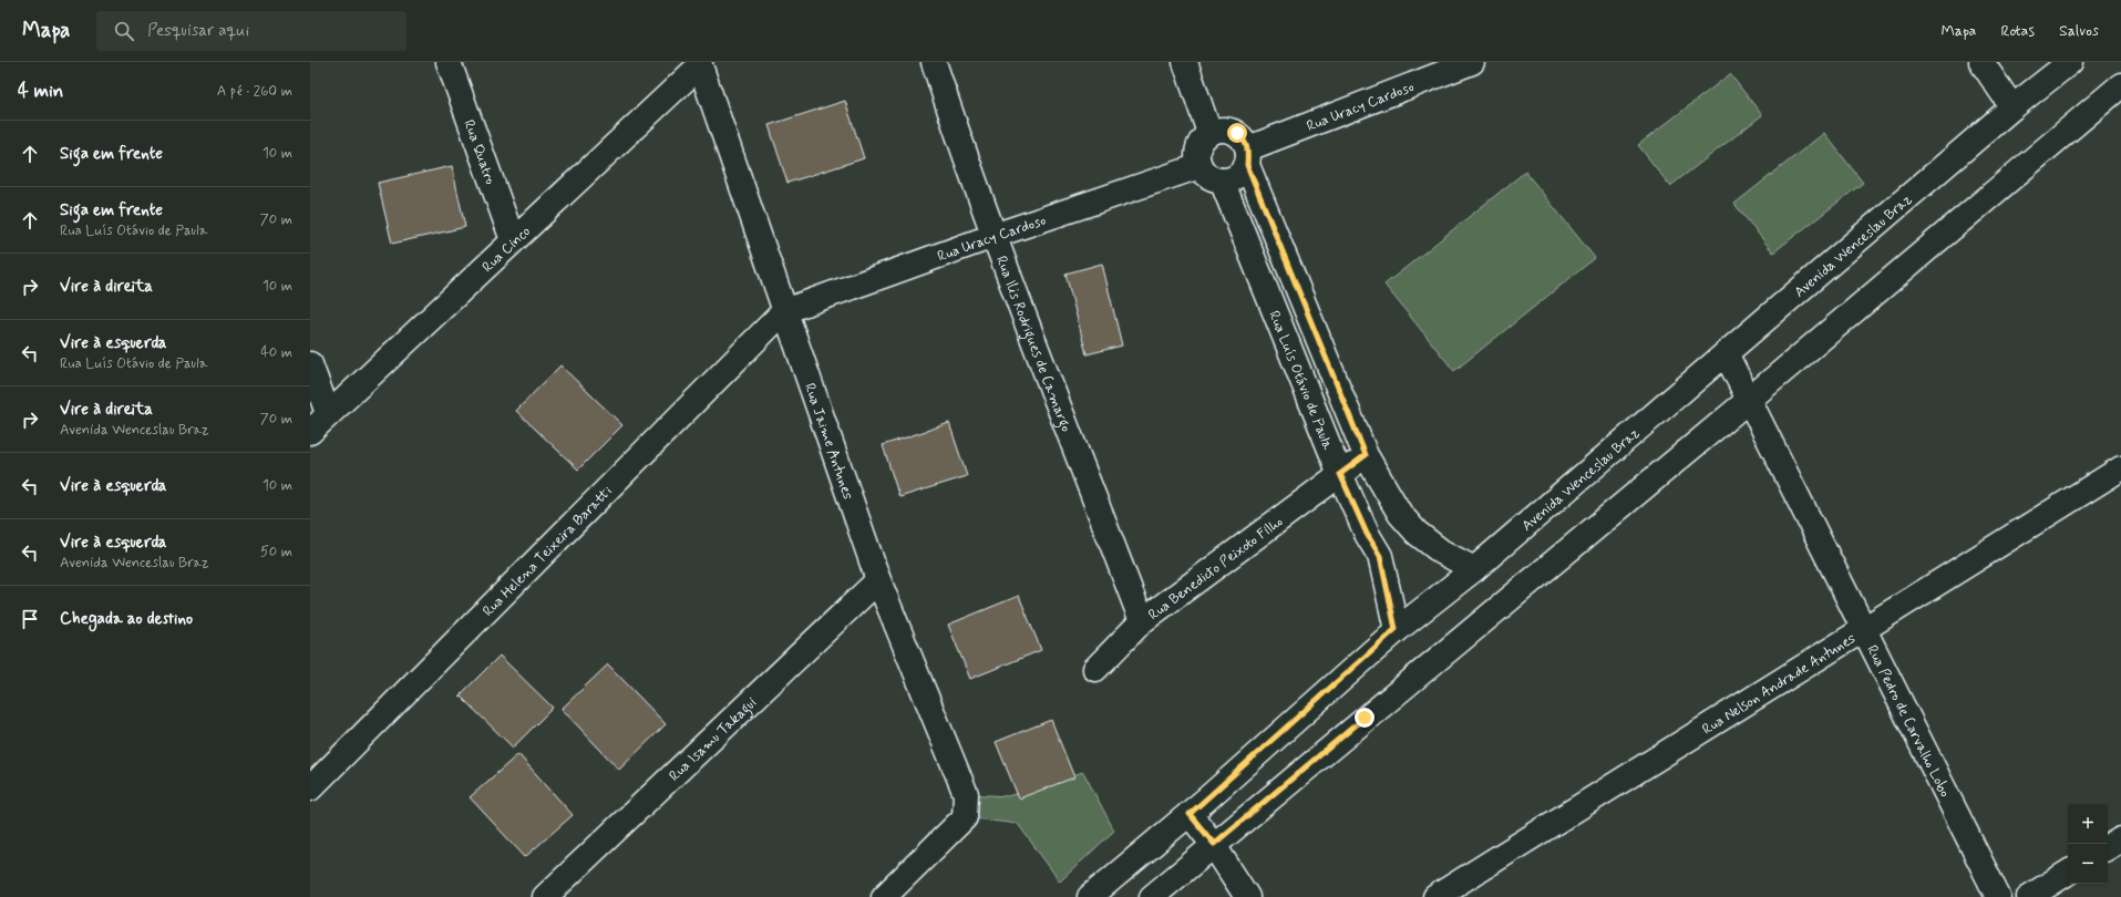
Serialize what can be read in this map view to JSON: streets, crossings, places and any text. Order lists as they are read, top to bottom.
{
  "streets": {
    "street": [
      "Rua Uracy Cardoso",
      "Rua Quatro",
      "Avenida Wenceslau Braz",
      "Rua Cinco",
      "Rua Ilis Rodrigues de Camargo",
      "Rua Luís Otávio de Paula",
      "Rua Jaime Antunes",
      "Rua Helena Teixeira Baratti",
      "Rua Benedicto Peixoto Filho",
      "Rua Nelson Andrade Antunes",
      "Rua Pedro de Carvalho Lobo",
      "Rua Isamu Takagui"
    ]
  },
  "crossings": [
    ["Rua Uracy Cardoso", "Rua Ilis Rodrigues de Camargo"],
    ["Rua Uracy Cardoso", "Rua Luís Otávio de Paula"],
    ["Rua Uracy Cardoso", "Rua Jaime Antunes"],
    ["Rua Uracy Cardoso", "Rua Helena Teixeira Baratti"],
    ["Rua Quatro", "Rua Cinco"],
    ["Avenida Wenceslau Braz", "Rua Luís Otávio de Paula"],
    ["Avenida Wenceslau Braz", "Rua Pedro de Carvalho Lobo"],
    ["Rua Cinco", "Rua Jaime Antunes"],
    ["Rua Ilis Rodrigues de Camargo", "Rua Benedicto Peixoto Filho"],
    ["Rua Luís Otávio de Paula", "Rua Benedicto Peixoto Filho"],
    ["Rua Jaime Antunes", "Rua Helena Teixeira Baratti"],
    ["Rua Jaime Antunes", "Rua Isamu Takagui"],
    ["Rua Nelson Andrade Antunes", "Rua Pedro de Carvalho Lobo"]
  ],
  "page": {
    "header": "Mapa",
    "search": "Pesquisar aqui",
    "nav": ["Mapa", "Rotas", "Salvos"],
    "heading": ["4 min", "A pé · 260 m"],
    "list": [
      ["Siga em frente", "10 m"],
      ["Siga em frente", "Rua Luís Otávio de Paula", "70 m"],
      ["Vire à direita", "10 m"],
      ["Vire à esquerda", "Rua Luís Otávio de Paula", "40 m"],
      ["Vire à direita", "Avenida Wenceslau Braz", "70 m"],
      ["Vire à esquerda", "10 m"],
      ["Vire à esquerda", "Avenida Wenceslau Braz", "50 m"],
      "Chegada ao destino"
    ],
    "map_buttons": ["+", "−"]
  }
}
